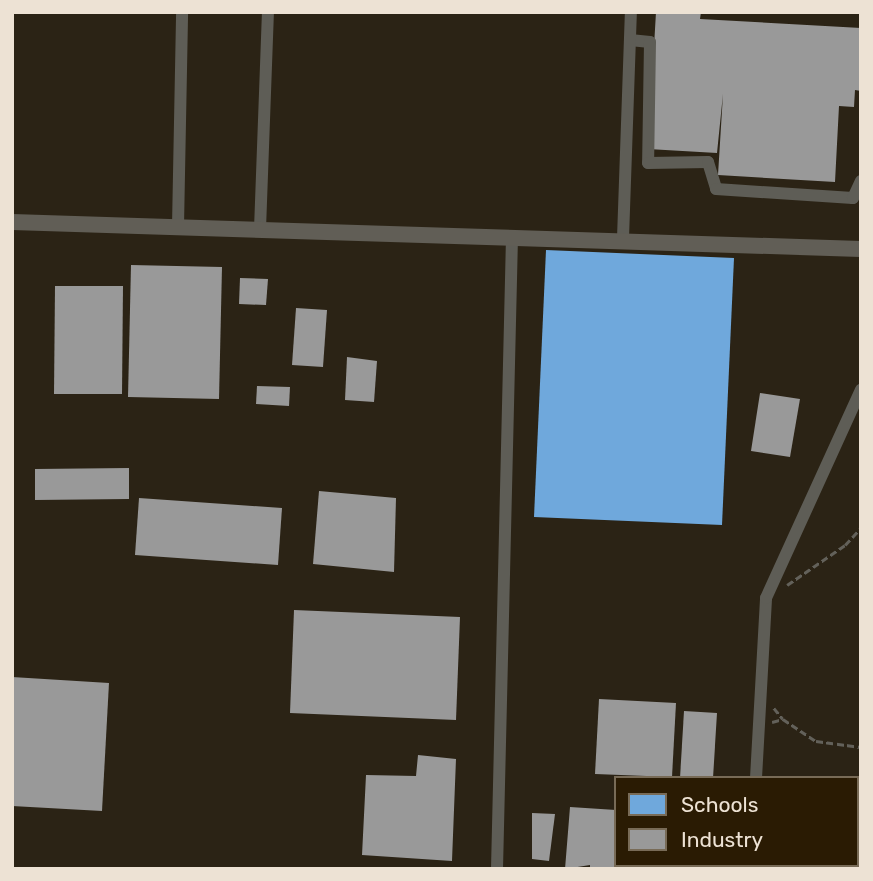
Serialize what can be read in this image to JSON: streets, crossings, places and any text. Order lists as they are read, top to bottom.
{
  "legend": ["Schools", "Industry"]
}
